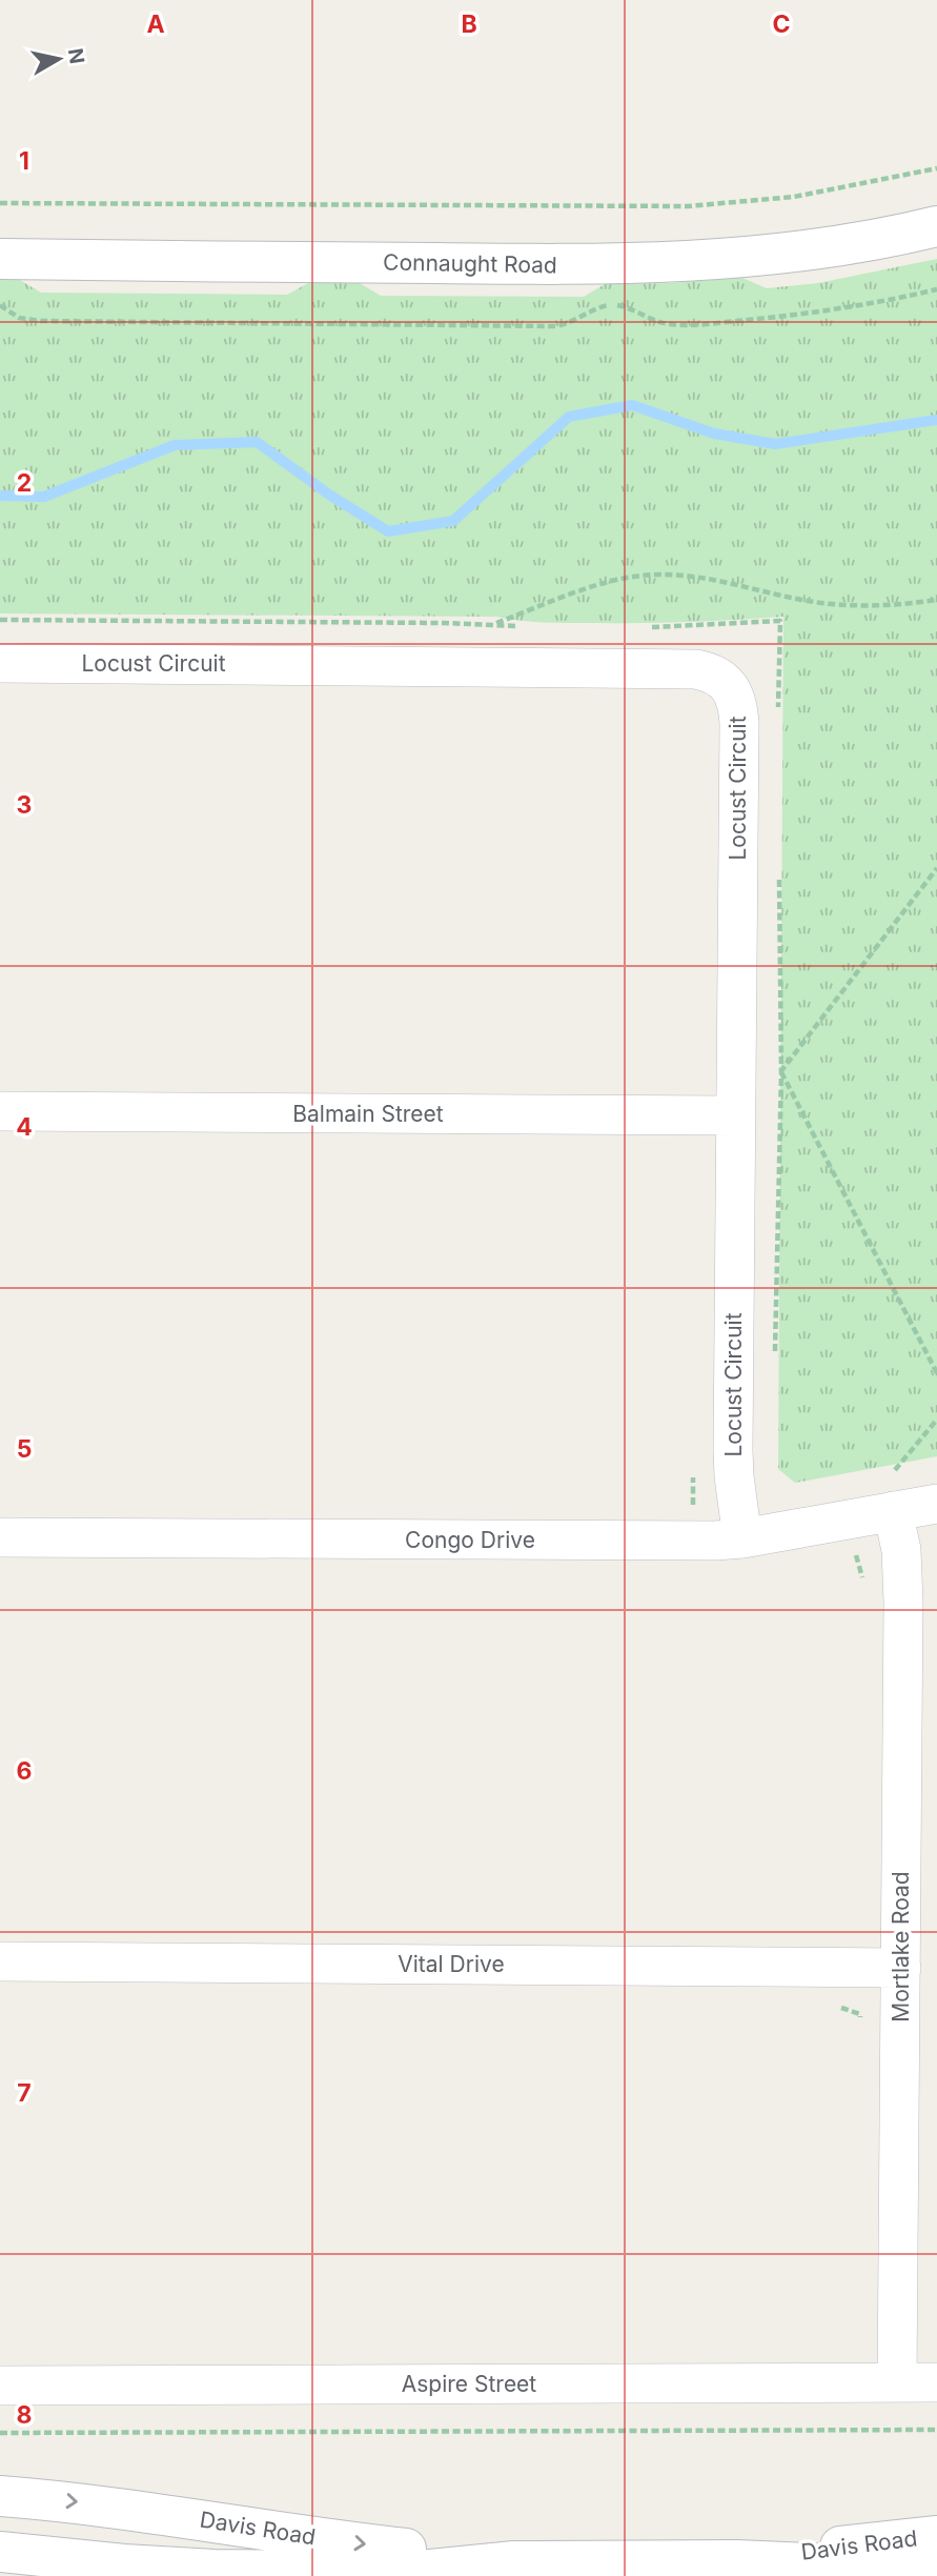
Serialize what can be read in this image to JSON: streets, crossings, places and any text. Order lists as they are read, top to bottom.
{
  "streets": {
    "street": [
      "Connaught Road",
      "Locust Circuit",
      "Balmain Street",
      "Congo Drive",
      "Mortlake Road",
      "Vital Drive",
      "Aspire Street",
      "Davis Road"
    ]
  },
  "crossings": [
    ["Locust Circuit", "Balmain Street"],
    ["Locust Circuit", "Congo Drive"],
    ["Congo Drive", "Mortlake Road"],
    ["Mortlake Road", "Vital Drive"],
    ["Mortlake Road", "Aspire Street"]
  ],
  "north": "right",
  "grid": {
    "columns": ["A", "B", "C"],
    "rows": [
      "1",
      "2",
      "3",
      "4",
      "5",
      "6",
      "7",
      "8"
    ]
  }
}
